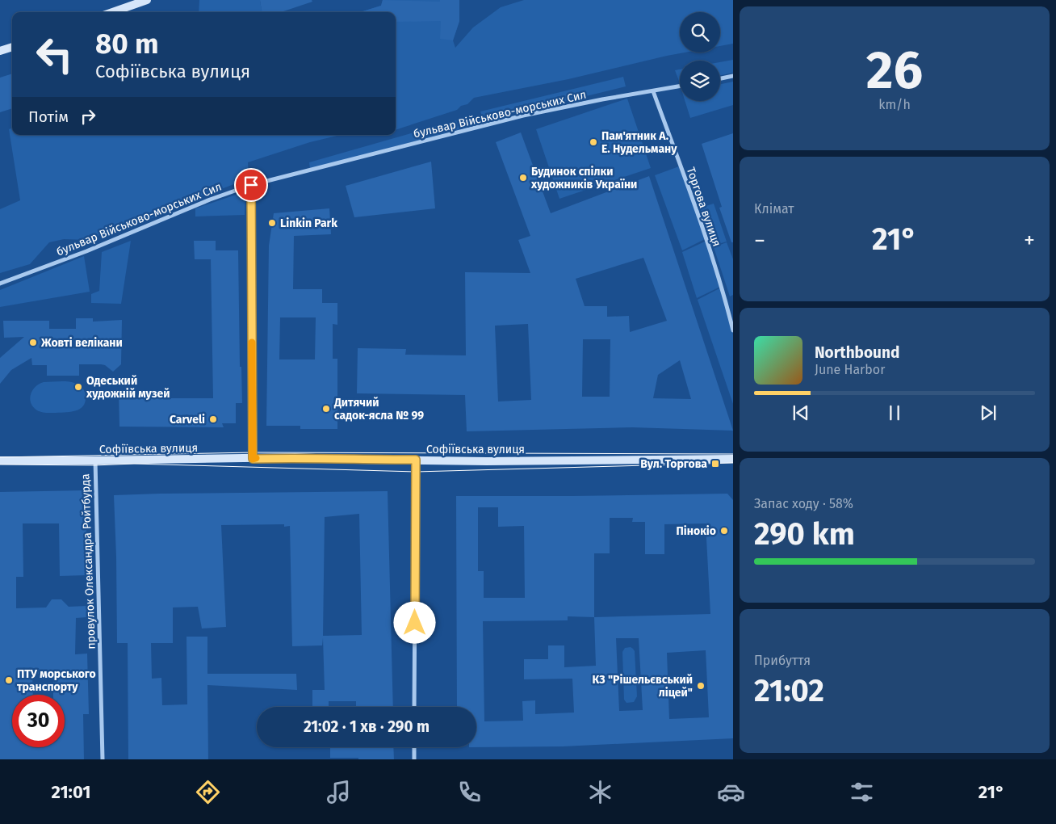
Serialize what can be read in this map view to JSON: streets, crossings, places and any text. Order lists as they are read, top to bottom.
{
  "streets": {
    "main road": ["Софіївська вулиця"],
    "street": ["бульвар Військово-морських Сил", "Торгова вулиця", "провулок Олександра Ройтбурда"]
  },
  "crossings": [
    ["бульвар Військово-морських Сил", "Торгова вулиця"],
    ["Софіївська вулиця", "провулок Олександра Ройтбурда"]
  ],
  "places": {
    "other": [
      "Пам'ятник А. Е. Нудельману",
      "Будинок спілки художників України",
      "Linkin Park",
      "Жовті велікани",
      "Одеський художній музей",
      "Дитячий садок-ясла № 99",
      "Carveli",
      "Пінокіо",
      "ПТУ морського транспорту",
      "КЗ \"Рішельєвський ліцей\""
    ],
    "transit": ["Вул. Торгова"]
  },
  "page": {
    "tile": [
      ["26", "km/h"],
      "Клімат",
      ["Запас ходу · 58%", "290 km"],
      ["Прибуття", "21:02"]
    ],
    "turn": ["80 m", "Софіївська вулиця"],
    "then": "Потім",
    "heat": ["−", "21°", "+"],
    "song": ["Northbound", "June Harbor"],
    "limit": "30",
    "trip": "21:02 · 1 хв · 290 m",
    "tabs": ["21:01", "21°"]
  }
}
